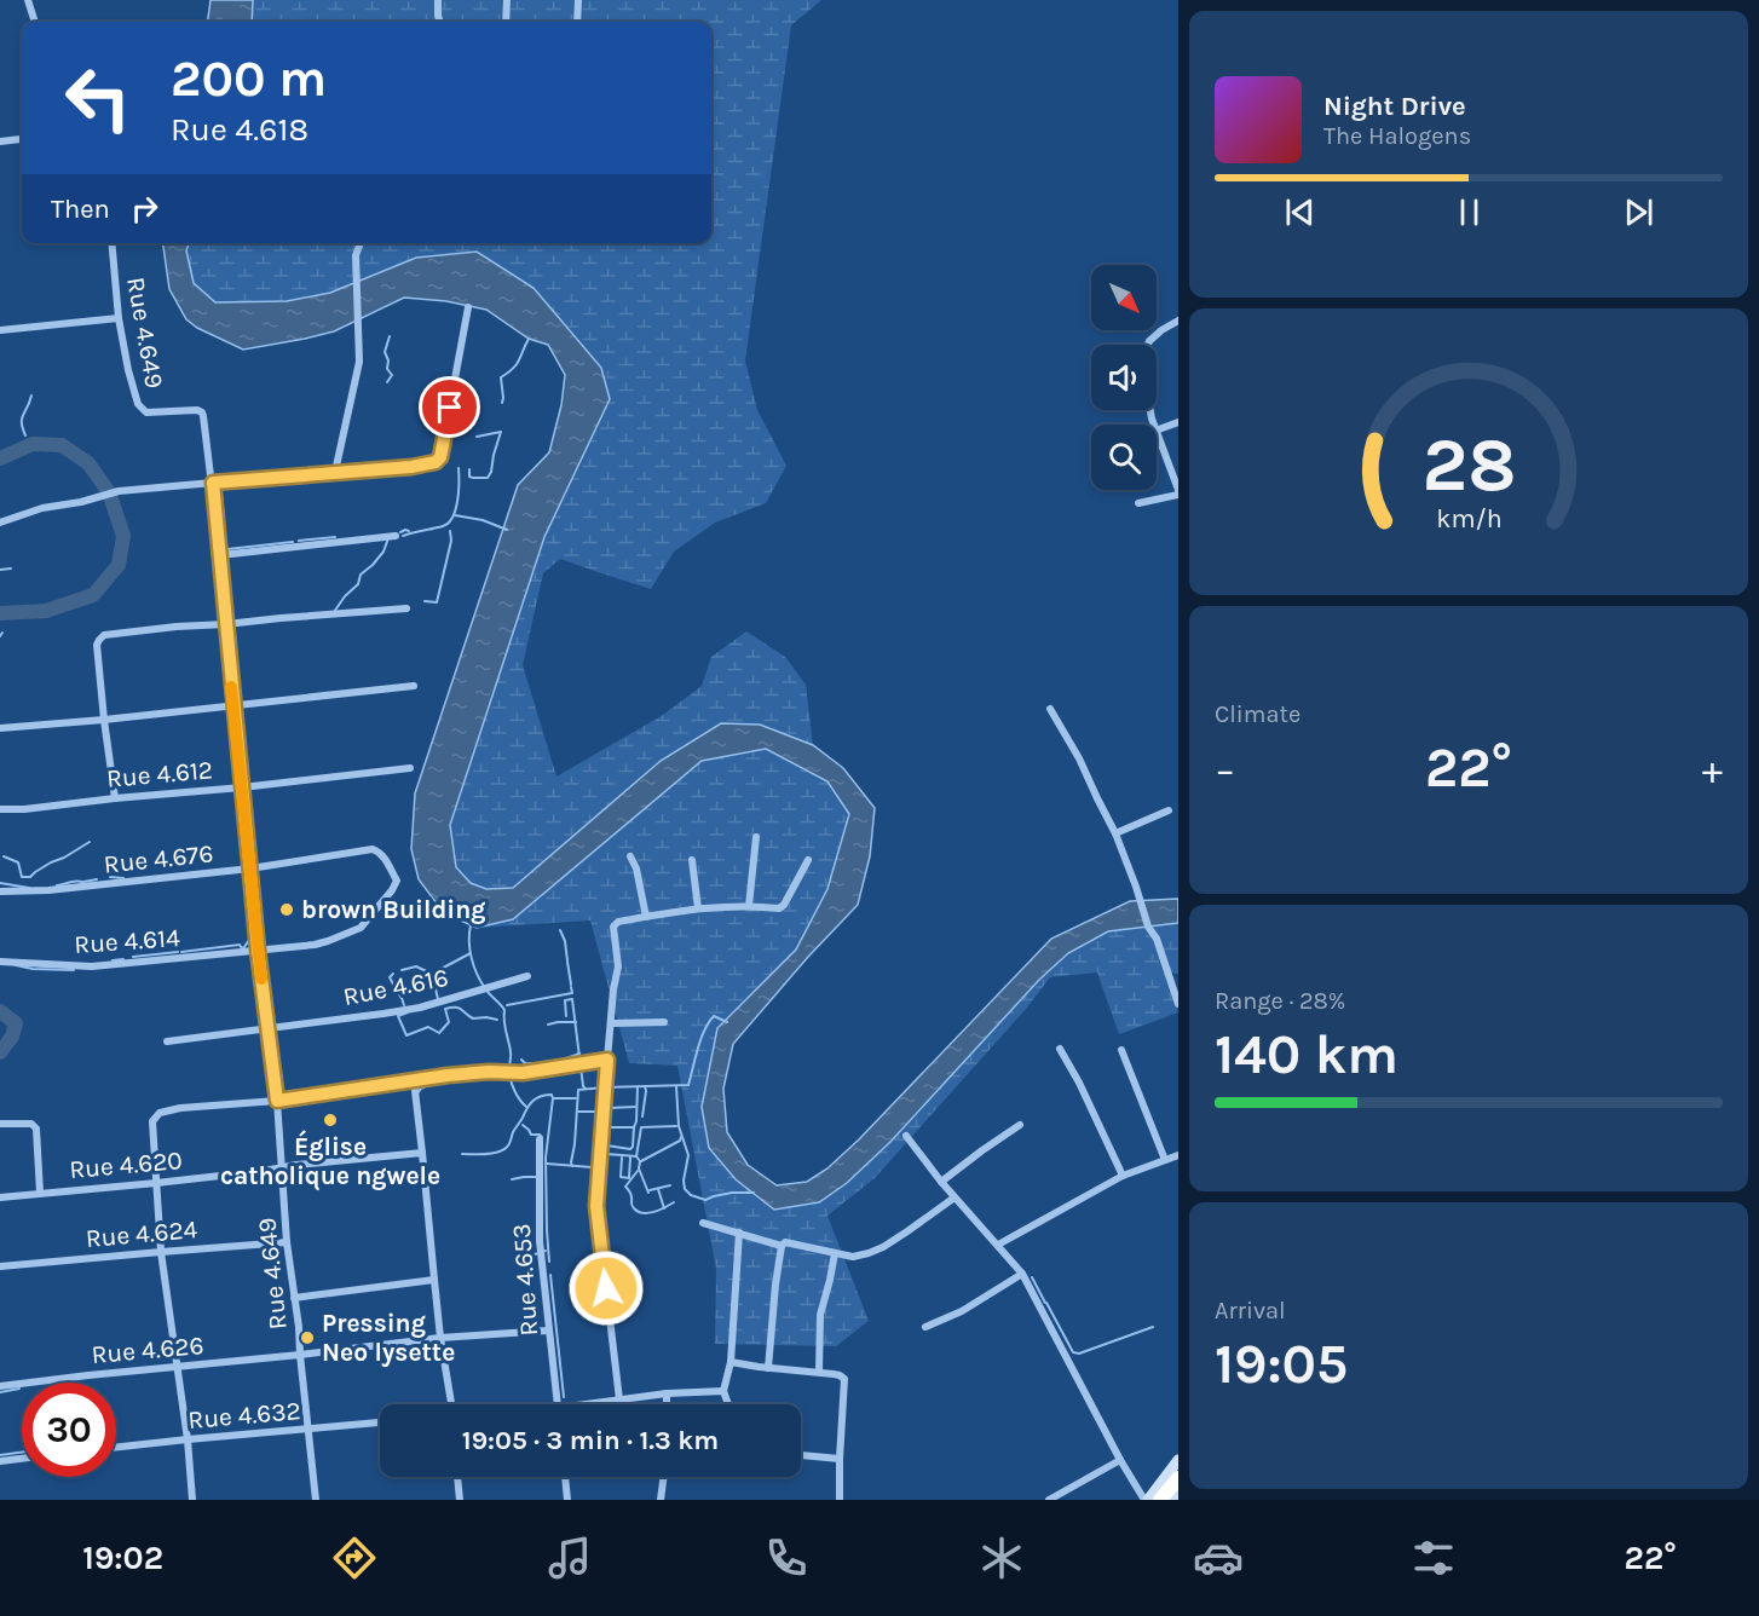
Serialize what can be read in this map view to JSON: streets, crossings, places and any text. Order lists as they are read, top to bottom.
{
  "streets": {
    "street": [
      "Rue 4.649",
      "Rue 4.612",
      "Rue 4.676",
      "Rue 4.614",
      "Rue 4.616",
      "Rue 4.620",
      "Rue 4.624",
      "Rue 4.653",
      "Rue 4.626",
      "Rue 4.632"
    ]
  },
  "crossings": [
    ["Rue 4.649", "Rue 4.612"],
    ["Rue 4.649", "Rue 4.676"],
    ["Rue 4.649", "Rue 4.614"],
    ["Rue 4.649", "Rue 4.616"],
    ["Rue 4.649", "Rue 4.620"],
    ["Rue 4.649", "Rue 4.624"],
    ["Rue 4.649", "Rue 4.626"],
    ["Rue 4.649", "Rue 4.632"],
    ["Rue 4.676", "Rue 4.614"],
    ["Rue 4.653", "Rue 4.626"]
  ],
  "places": ["brown Building", "Église catholique ngwele", "Pressing Neo lysette"],
  "north": "bottom right",
  "page": {
    "turn": ["200 m", "Rue 4.618"],
    "song": ["Night Drive", "The Halogens"],
    "then": "Then",
    "tile": [
      "Climate",
      ["Range · 28%", "140 km"],
      ["Arrival", "19:05"]
    ],
    "heat": ["−", "22°", "+"],
    "limit": "30",
    "trip": "19:05 · 3 min · 1.3 km",
    "tabs": ["19:02", "22°"],
    "gauge": ["28", "km/h"]
  }
}
